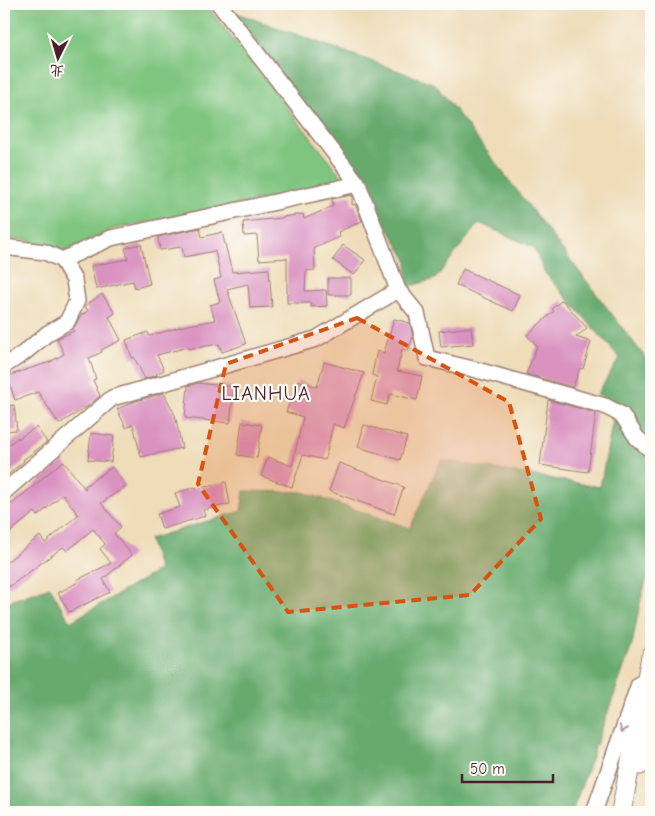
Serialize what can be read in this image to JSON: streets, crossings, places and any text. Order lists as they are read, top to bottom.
{
  "districts": ["LIANHUA"],
  "scale_bar": "50 m",
  "north": "bottom"
}
